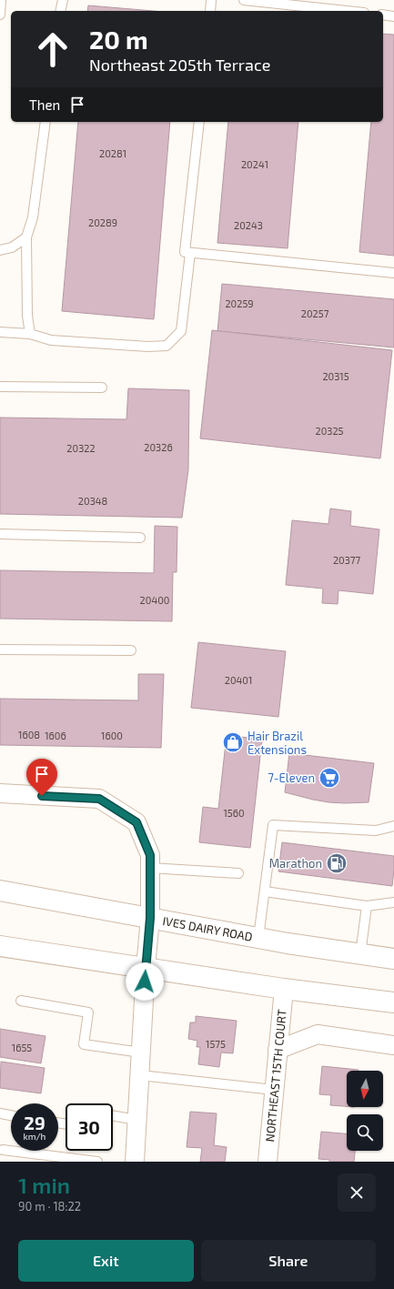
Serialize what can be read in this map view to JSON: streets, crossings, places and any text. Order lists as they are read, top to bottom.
{
  "streets": {
    "main road": ["IVES DAIRY ROAD"],
    "street": ["NORTHEAST 15TH COURT"]
  },
  "places": {
    "shop": ["Hair Brazil Extensions"],
    "supermarket": ["7-Eleven"],
    "fuel station": ["Marathon"]
  },
  "house_numbers": [
    "20281",
    "20241",
    "20289",
    "20243",
    "20259",
    "20257",
    "20315",
    "20325",
    "20326",
    "20322",
    "20348",
    "20377",
    "20400",
    "20401",
    "1608",
    "1606",
    "1600",
    "1560",
    "1575",
    "1655"
  ],
  "north": "bottom",
  "page": {
    "turn": ["20 m", "Northeast 205th Terrace"],
    "then": "Then",
    "speed": "29 km/h",
    "limit": "30",
    "heading": ["1 min", "90 m · 18:22"],
    "buttons": ["Exit", "Share"]
  }
}
